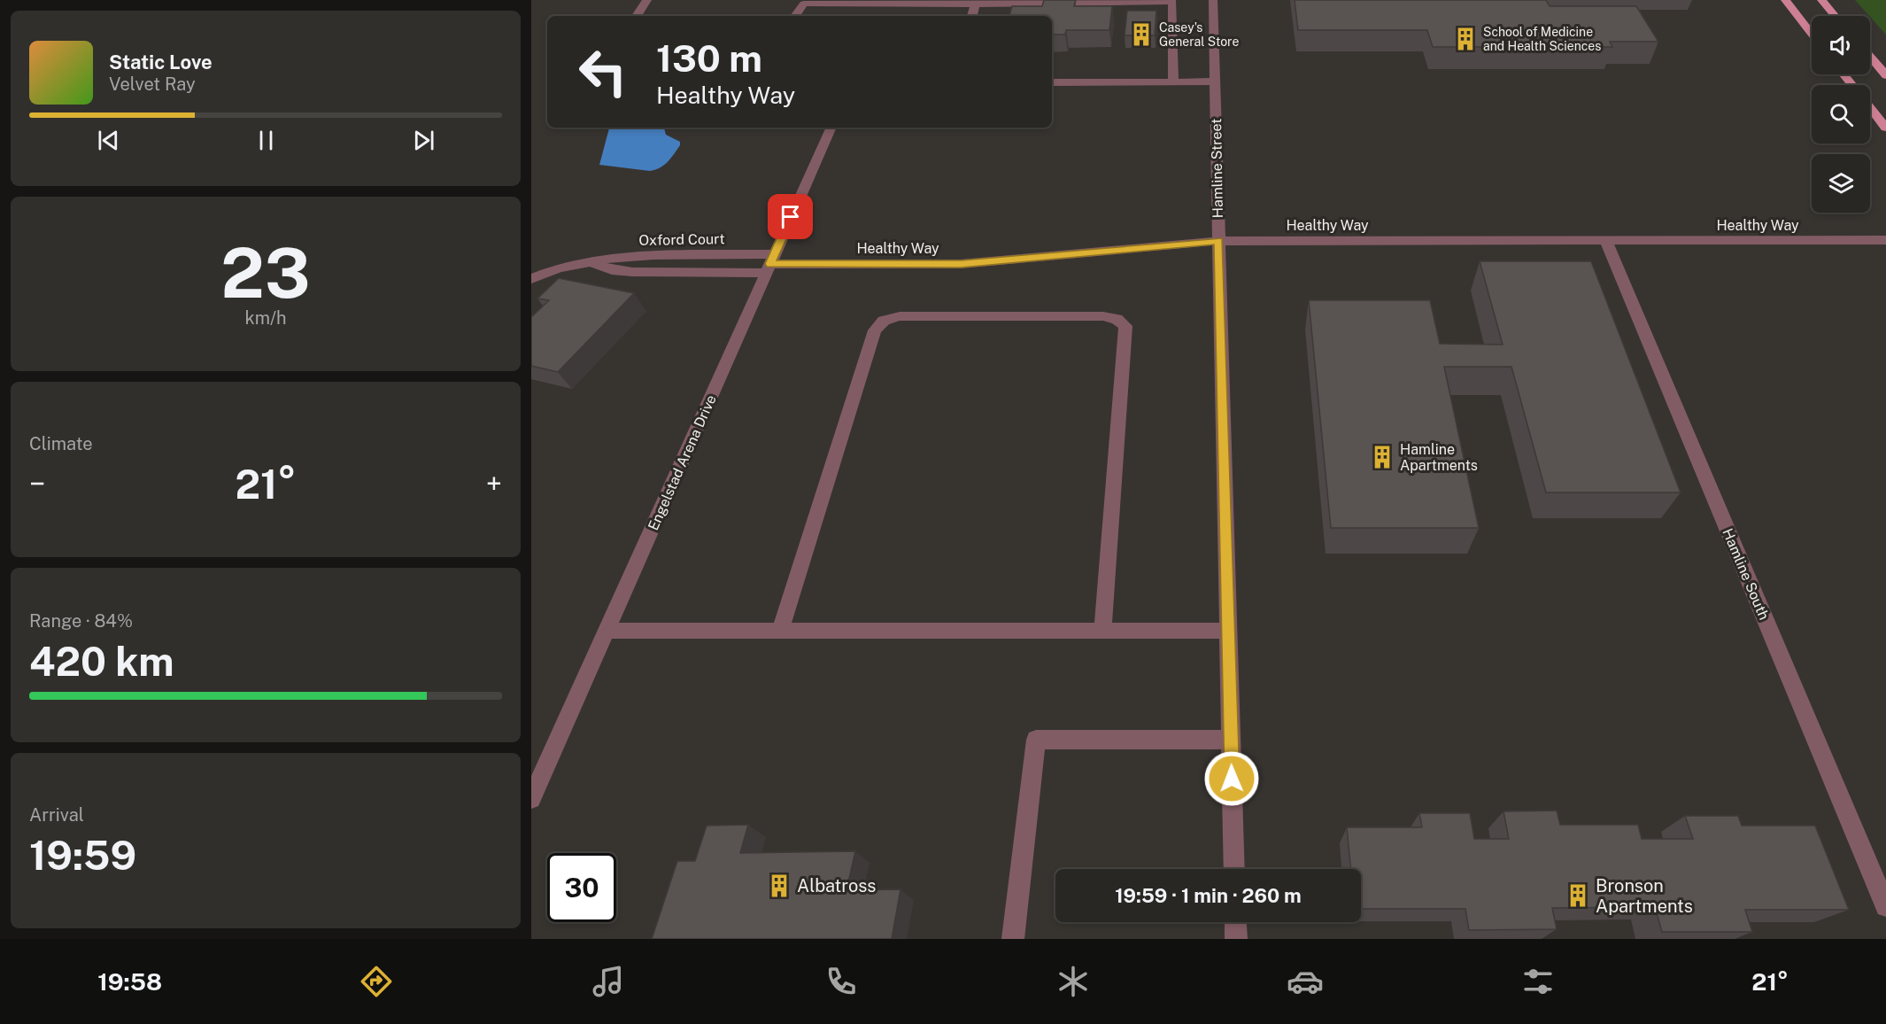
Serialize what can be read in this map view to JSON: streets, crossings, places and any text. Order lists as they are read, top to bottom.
{
  "streets": {
    "street": [
      "Hamline Street",
      "Healthy Way",
      "Oxford Court",
      "Engelstad Arena Drive",
      "Hamline South"
    ]
  },
  "crossings": [
    ["Hamline Street", "Healthy Way"],
    ["Healthy Way", "Oxford Court"],
    ["Healthy Way", "Engelstad Arena Drive"],
    ["Healthy Way", "Hamline South"],
    ["Oxford Court", "Engelstad Arena Drive"]
  ],
  "places": {
    "building": [
      "Casey's General Store",
      "School of Medicine and Health Sciences",
      "Hamline Apartments",
      "Albatross",
      "Bronson Apartments"
    ]
  },
  "page": {
    "turn": ["130 m", "Healthy Way"],
    "song": ["Static Love", "Velvet Ray"],
    "tile": [
      ["23", "km/h"],
      "Climate",
      ["Range · 84%", "420 km"],
      ["Arrival", "19:59"]
    ],
    "heat": ["−", "21°", "+"],
    "limit": "30",
    "trip": "19:59 · 1 min · 260 m",
    "tabs": ["19:58", "21°"]
  }
}
